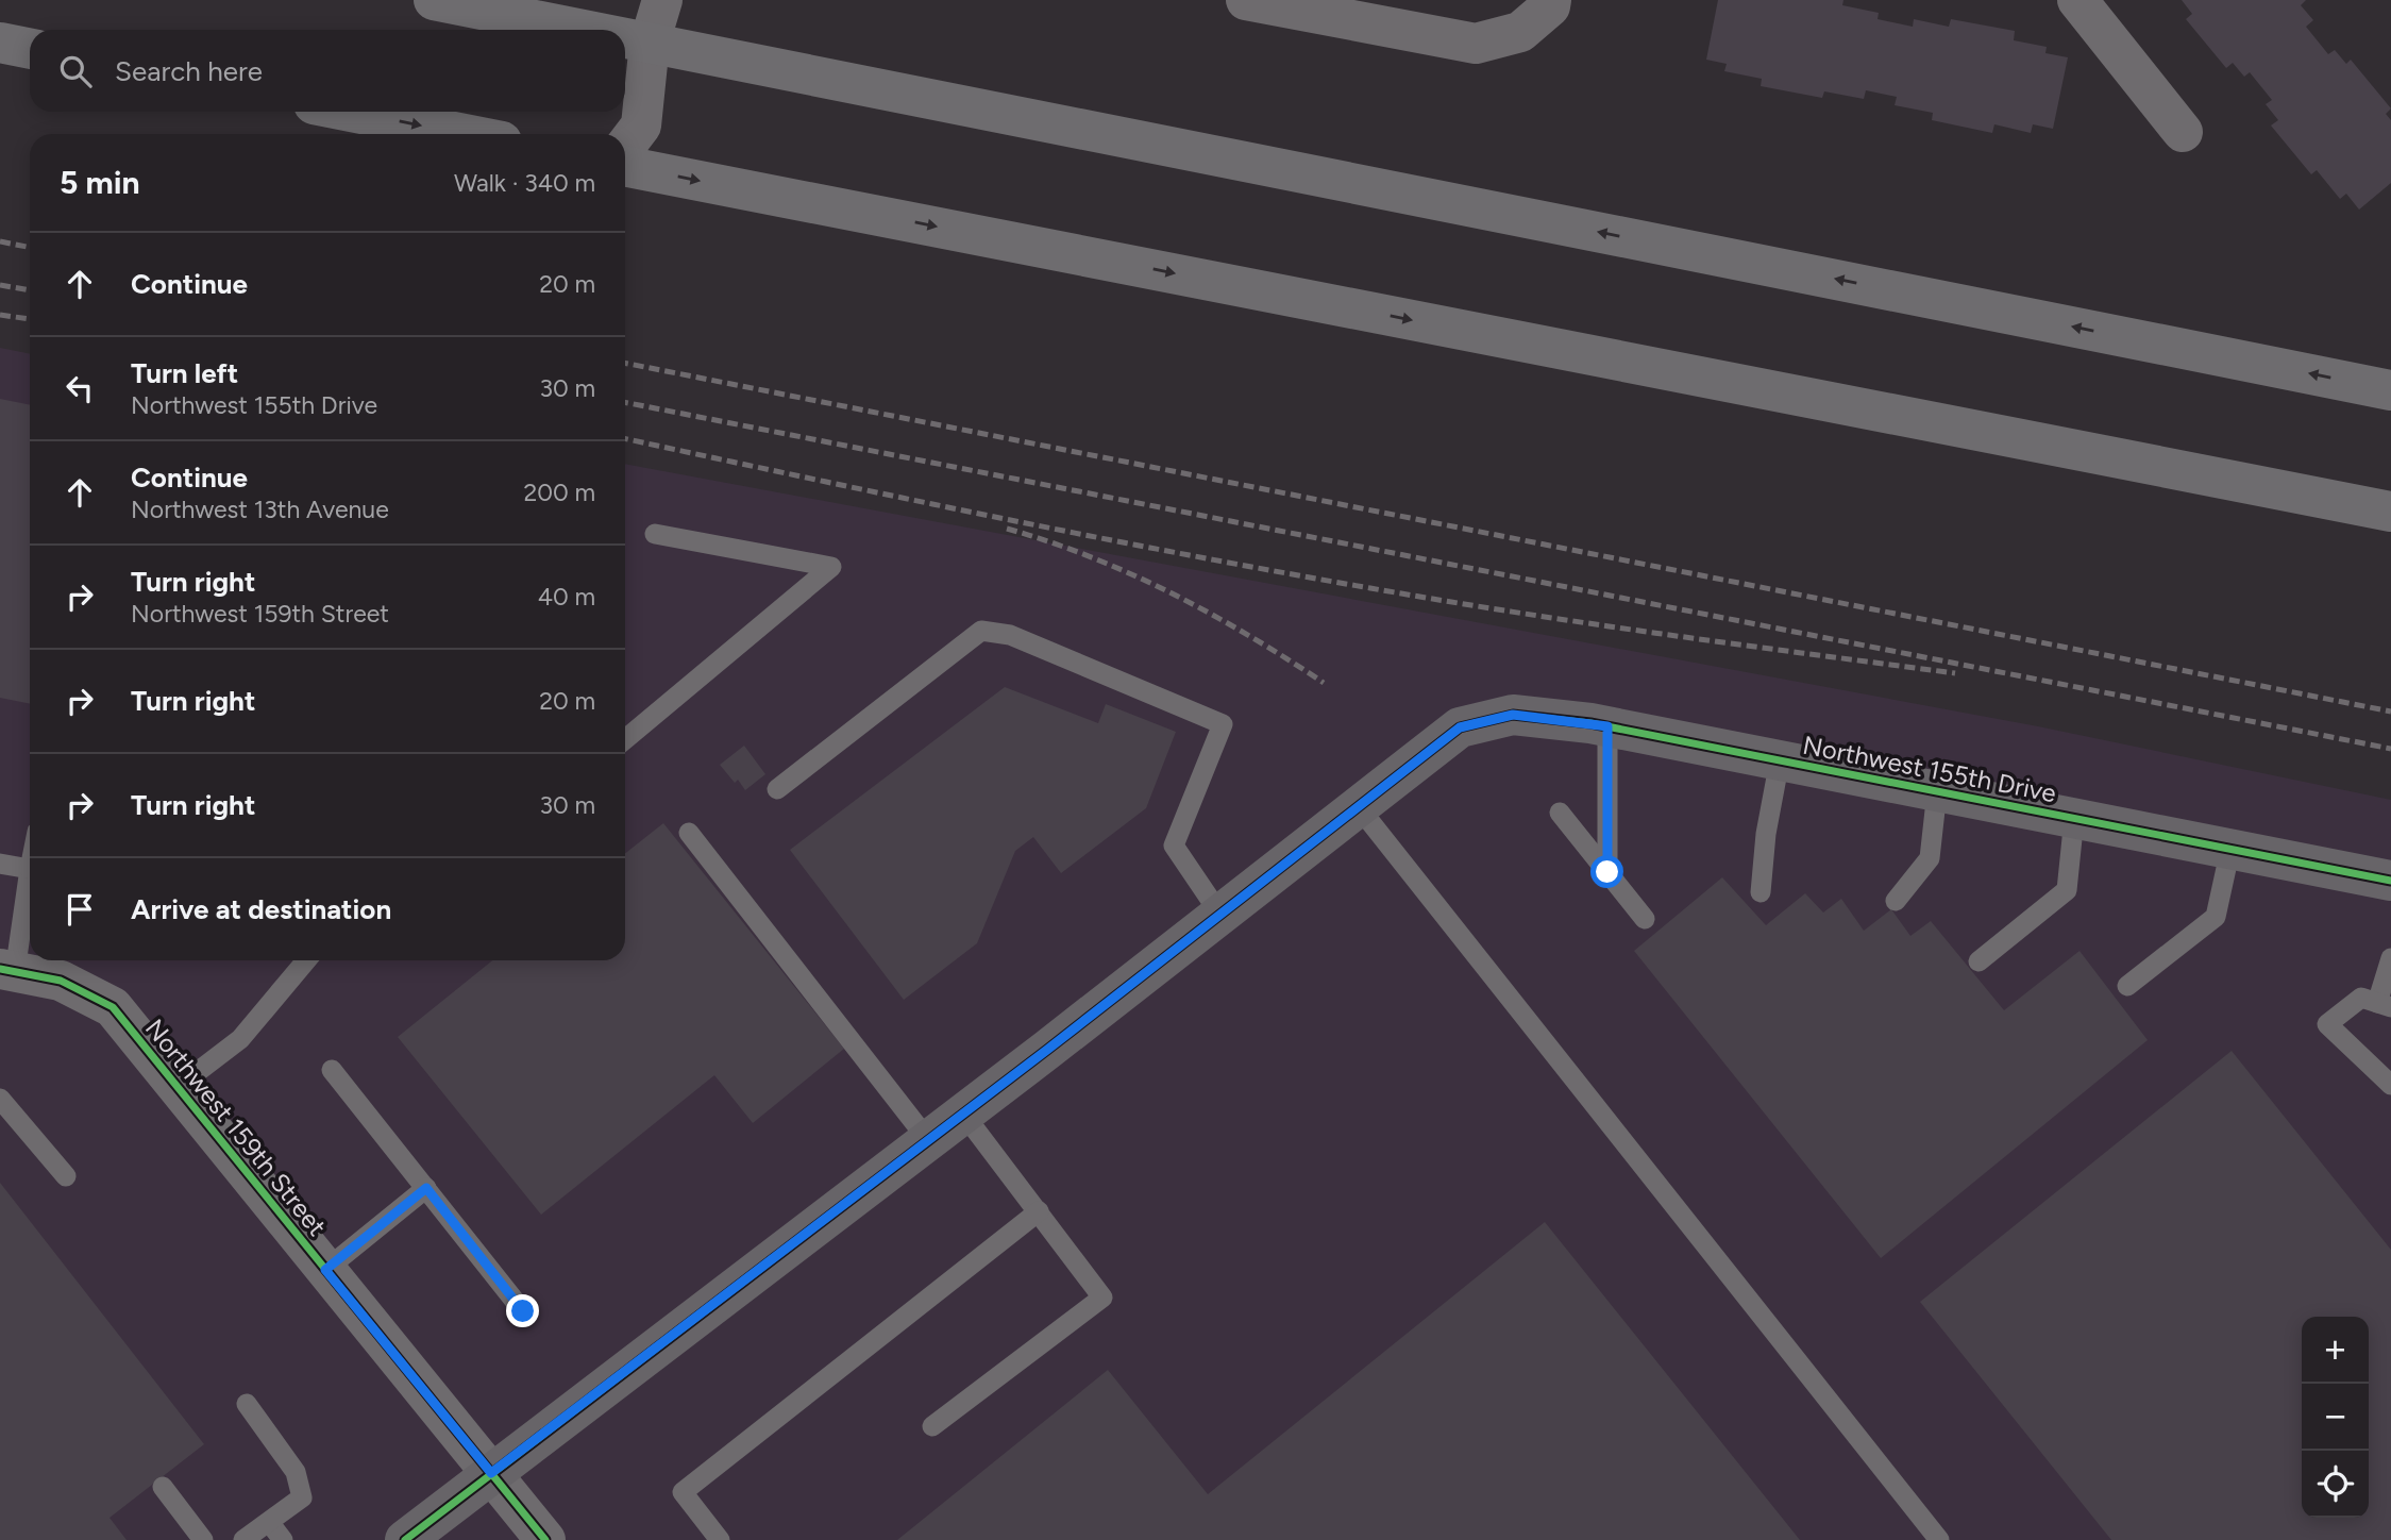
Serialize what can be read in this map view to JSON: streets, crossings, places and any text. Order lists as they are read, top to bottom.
{
  "streets": {
    "street": ["Northwest 155th Drive", "Northwest 159th Street"]
  },
  "page": {
    "search": "Search here",
    "heading": ["5 min", "Walk · 340 m"],
    "list": [
      ["Continue", "20 m"],
      ["Turn left", "Northwest 155th Drive", "30 m"],
      ["Continue", "Northwest 13th Avenue", "200 m"],
      ["Turn right", "Northwest 159th Street", "40 m"],
      ["Turn right", "20 m"],
      ["Turn right", "30 m"],
      "Arrive at destination"
    ],
    "map_buttons": ["+", "−"]
  }
}
